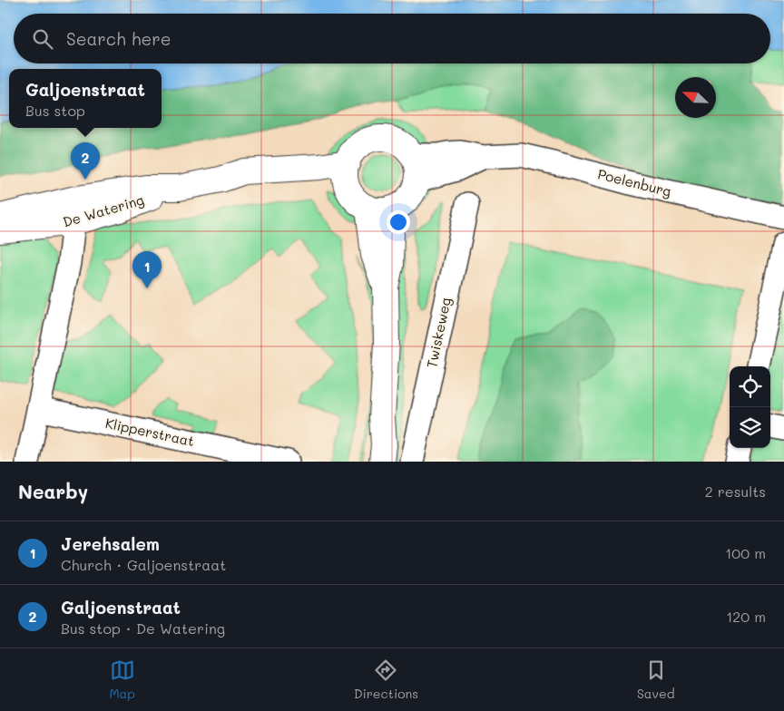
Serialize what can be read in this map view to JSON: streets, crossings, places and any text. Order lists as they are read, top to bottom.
{
  "streets": {
    "main road": ["De Watering"],
    "street": ["Poelenburg", "Twiskeweg", "Klipperstraat"]
  },
  "crossings": [
    ["Poelenburg", "De Watering"]
  ],
  "north": "top left",
  "page": {
    "search": "Search here",
    "popup": ["Galjoenstraat", "Bus stop"],
    "pins": ["2", "1"],
    "heading": ["Nearby", "2 results"],
    "list": [
      {
        "mark": "1",
        "name": "Jerehsalem",
        "note": "Church · Galjoenstraat",
        "value": "100 m"
      },
      {
        "mark": "2",
        "name": "Galjoenstraat",
        "note": "Bus stop · De Watering",
        "value": "120 m"
      }
    ],
    "nav": ["Map", "Directions", "Saved"]
  }
}
